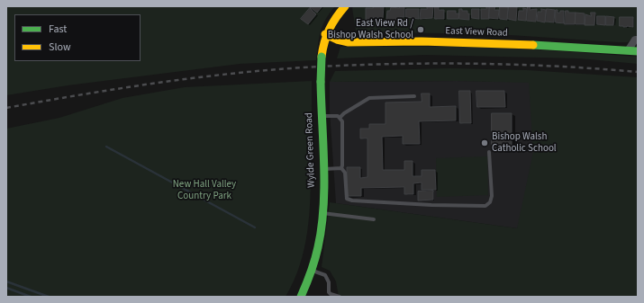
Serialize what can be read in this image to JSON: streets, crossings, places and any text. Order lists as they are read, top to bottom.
{
  "streets": {
    "street": ["East View Road", "Wylde Green Road"]
  },
  "crossings": [
    ["East View Road", "Wylde Green Road"]
  ],
  "parks": ["New Hall Valley Country Park"],
  "places": ["East View Rd / Bishop Walsh School", "Bishop Walsh Catholic School"],
  "legend": ["Fast", "Slow"]
}
